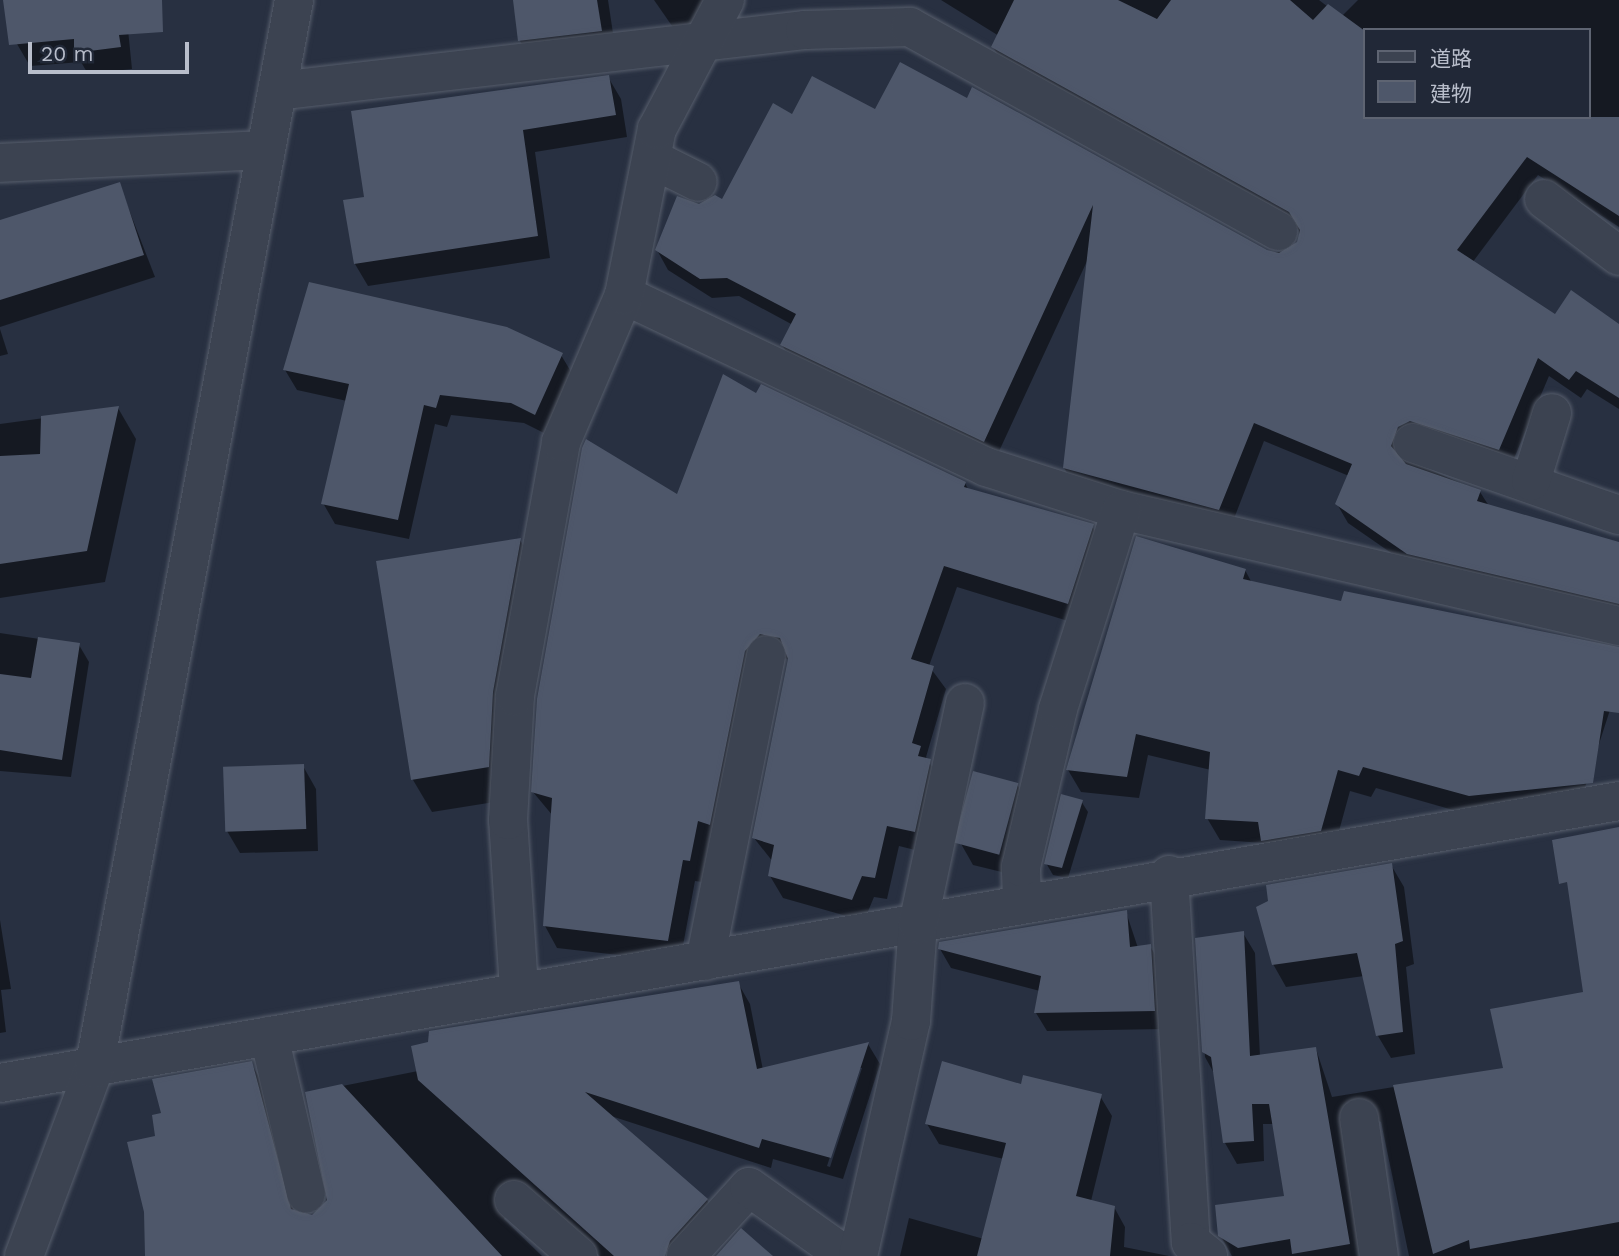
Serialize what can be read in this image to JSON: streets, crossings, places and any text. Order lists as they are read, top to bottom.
{
  "legend": ["道路", "建物"],
  "scale_bar": "20 m"
}
